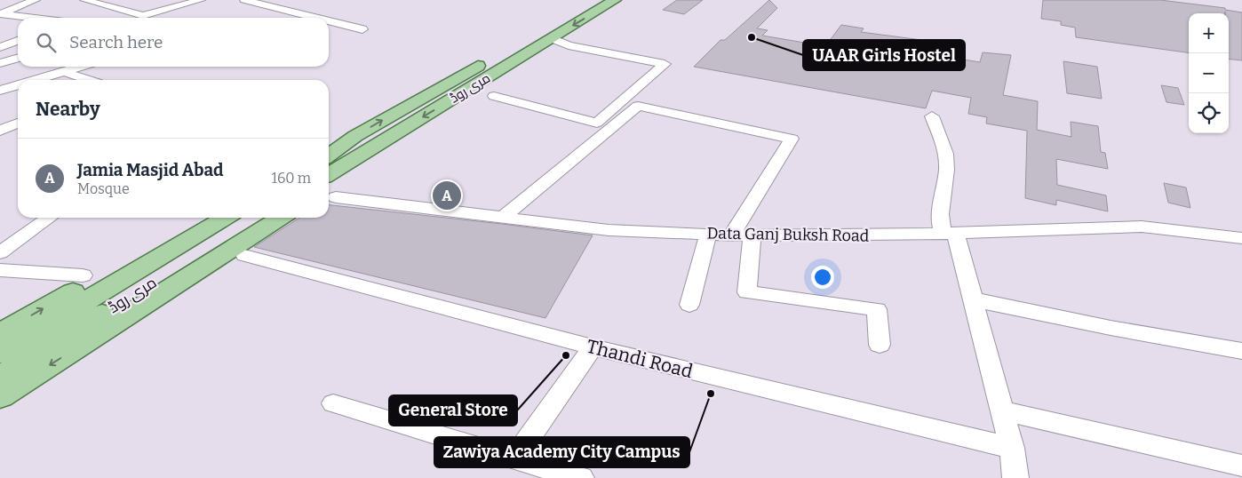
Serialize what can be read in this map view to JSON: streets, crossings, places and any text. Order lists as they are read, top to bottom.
{
  "streets": {
    "main road": ["مری روڈ"],
    "street": ["Data Ganj Buksh Road", "Thandi Road"]
  },
  "places": ["UAAR Girls Hostel", "General Store", "Zawiya Academy City Campus"],
  "page": {
    "map_buttons": ["+", "−"],
    "search": "Search here",
    "heading": "Nearby",
    "list": [
      {
        "mark": "A",
        "name": "Jamia Masjid Abad",
        "note": "Mosque",
        "value": "160 m"
      }
    ],
    "pins": "A"
  }
}
